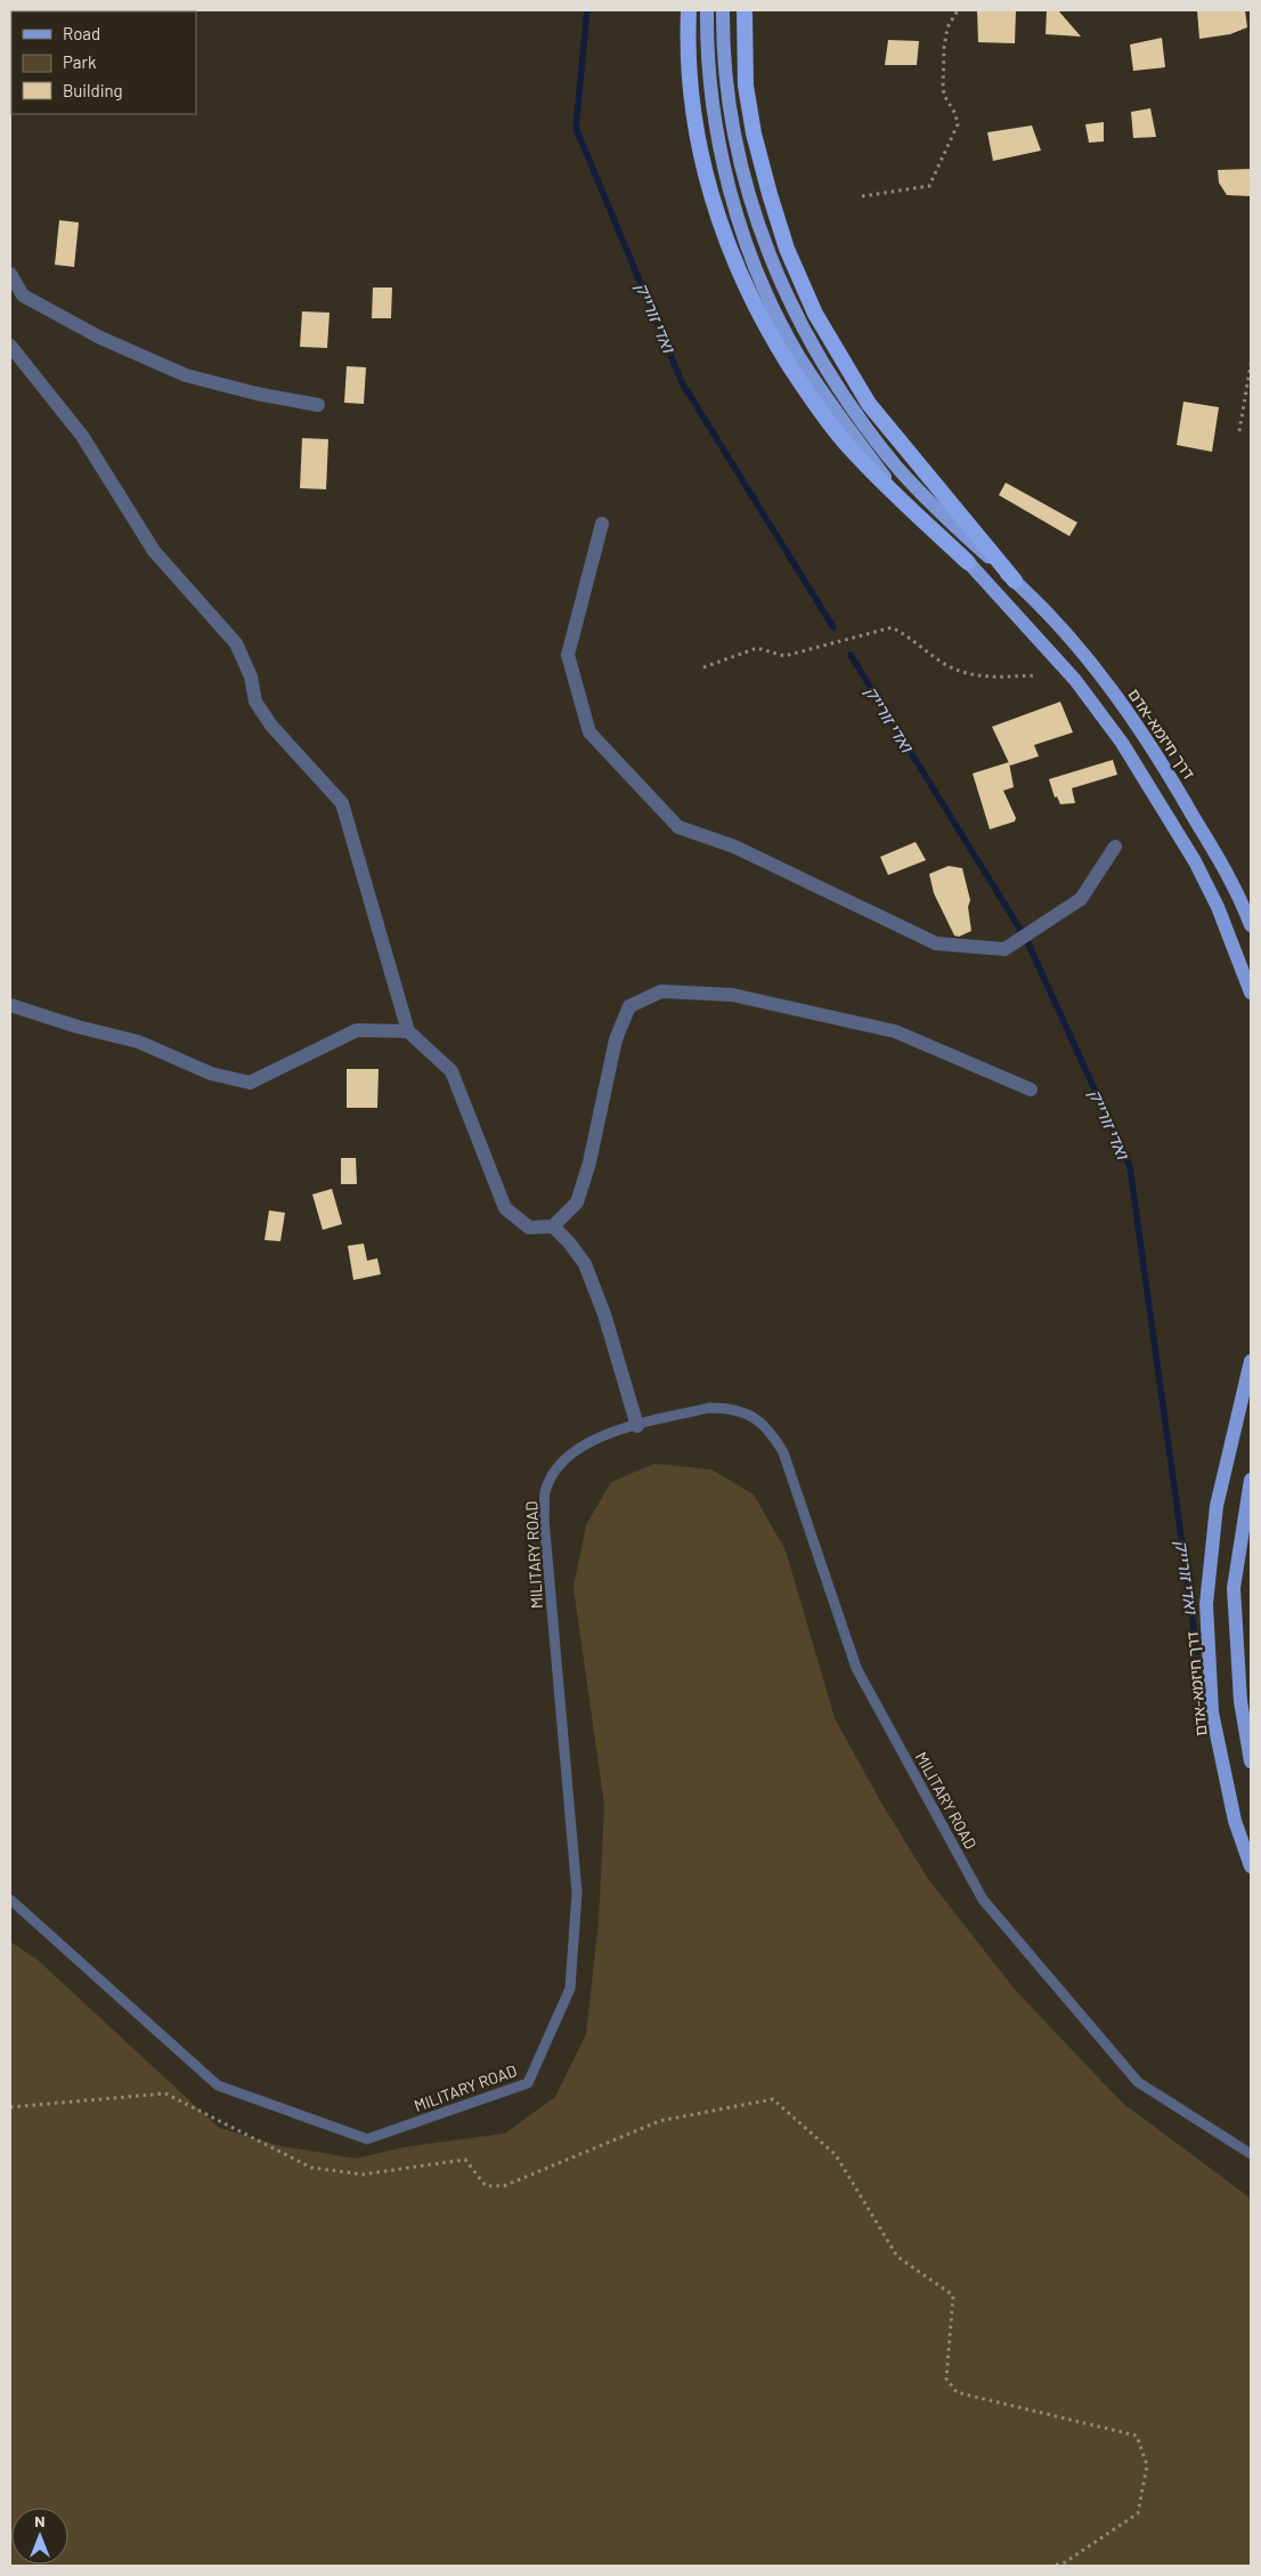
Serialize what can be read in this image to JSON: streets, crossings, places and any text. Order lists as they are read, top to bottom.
{
  "streets": {
    "main road": ["דרך חיזמא-אדם"],
    "lane": ["MILITARY ROAD"]
  },
  "water": ["ואדי זורייק"],
  "legend": ["Road", "Park", "Building"],
  "north": "top"
}
